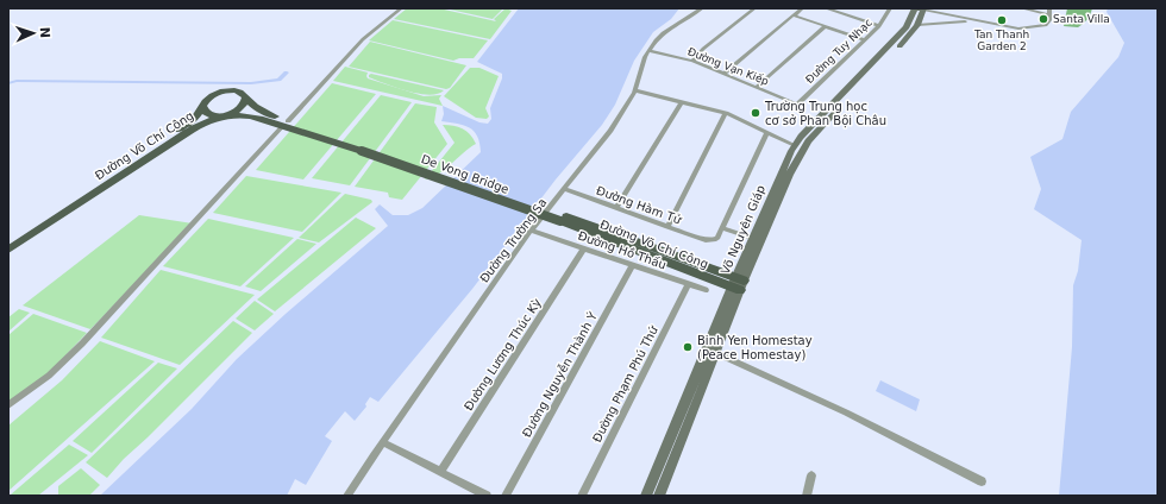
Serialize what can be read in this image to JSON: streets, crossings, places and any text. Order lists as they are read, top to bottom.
{
  "streets": {
    "main road": ["Đường Võ Chí Công", "De Vong Bridge", "Võ Nguyên Giáp"],
    "street": [
      "Đường Tuy Nhạc",
      "Đường Vạn Kiếp",
      "Đường Hàm Tử",
      "Đường Trường Sa",
      "Đường Hồ Thấu",
      "Đường Lương Thúc Kỳ",
      "Đường Nguyễn Thành Ý",
      "Đường Phạm Phú Thứ"
    ]
  },
  "crossings": [
    ["Đường Tuy Nhạc", "Đường Vạn Kiếp"],
    ["Đường Vạn Kiếp", "Đường Trường Sa"],
    ["Đường Võ Chí Công", "De Vong Bridge"],
    ["Đường Võ Chí Công", "Võ Nguyên Giáp"],
    ["Đường Hàm Tử", "Đường Trường Sa"],
    ["Đường Trường Sa", "Đường Hồ Thấu"],
    ["Đường Hồ Thấu", "Đường Lương Thúc Kỳ"],
    ["Đường Hồ Thấu", "Đường Nguyễn Thành Ý"],
    ["Đường Hồ Thấu", "Đường Phạm Phú Thứ"]
  ],
  "places": [
    "Santa Villa",
    "Tan Thanh Garden 2",
    "Trường Trung học cơ sở Phan Bội Châu",
    "Binh Yen Homestay (Peace Homestay)"
  ],
  "north": "right"
}
